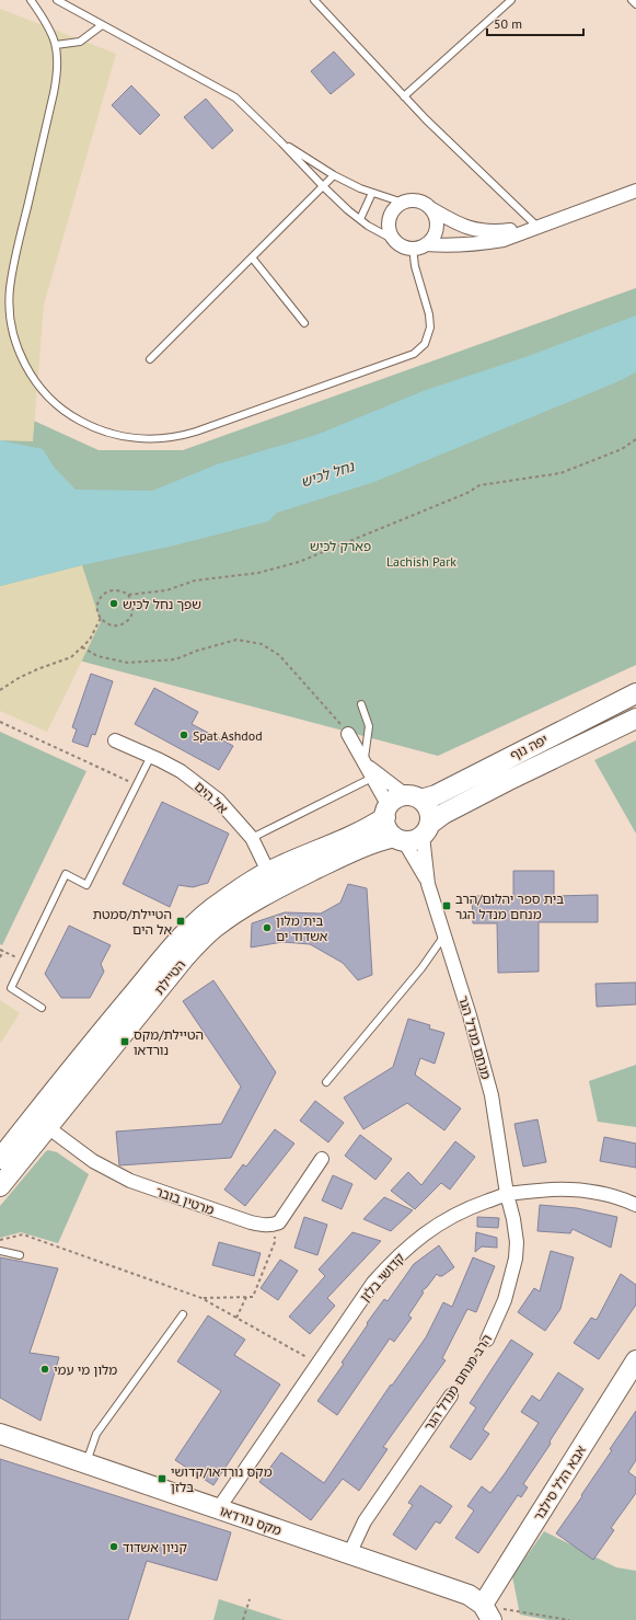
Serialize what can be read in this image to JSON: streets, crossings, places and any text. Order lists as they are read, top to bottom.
{
  "streets": {
    "main road": [
      "יפה נוף",
      "הטיילת",
      "אבא הלל סילבר",
      "מקס נורדאו"
    ],
    "street": [
      "אל הים",
      "מנחם מנדל הגר",
      "מרטין בובר",
      "קדושי בלזן",
      "הרב מנחם מנדל הגר"
    ]
  },
  "crossings": [
    ["יפה נוף", "הטיילת"],
    ["אל הים", "הטיילת"],
    ["הטיילת", "מרטין בובר"],
    ["מנחם מנדל הגר", "קדושי בלזן"],
    ["מנחם מנדל הגר", "הרב מנחם מנדל הגר"],
    ["קדושי בלזן", "הרב מנחם מנדל הגר"],
    ["קדושי בלזן", "מקס נורדאו"],
    ["הרב מנחם מנדל הגר", "מקס נורדאו"],
    ["אבא הלל סילבר", "מקס נורדאו"]
  ],
  "water": ["נחל לכיש"],
  "parks": ["פארק לכיש", "Lachish Park"],
  "places": {
    "other": [
      "שפך נחל לכיש",
      "Spat Ashdod",
      "בית מלון אשדוד ים",
      "מלון מי עמי",
      "קניון אשדוד"
    ],
    "transit": [
      "בית ספר יהלום/הרב מנחם מנדל הגר",
      "הטיילת/סמטת אל הים",
      "הטיילת/מקס נורדאו",
      "מקס נורדאו/קדושי בלזן"
    ]
  },
  "scale_bar": "50 m"
}
